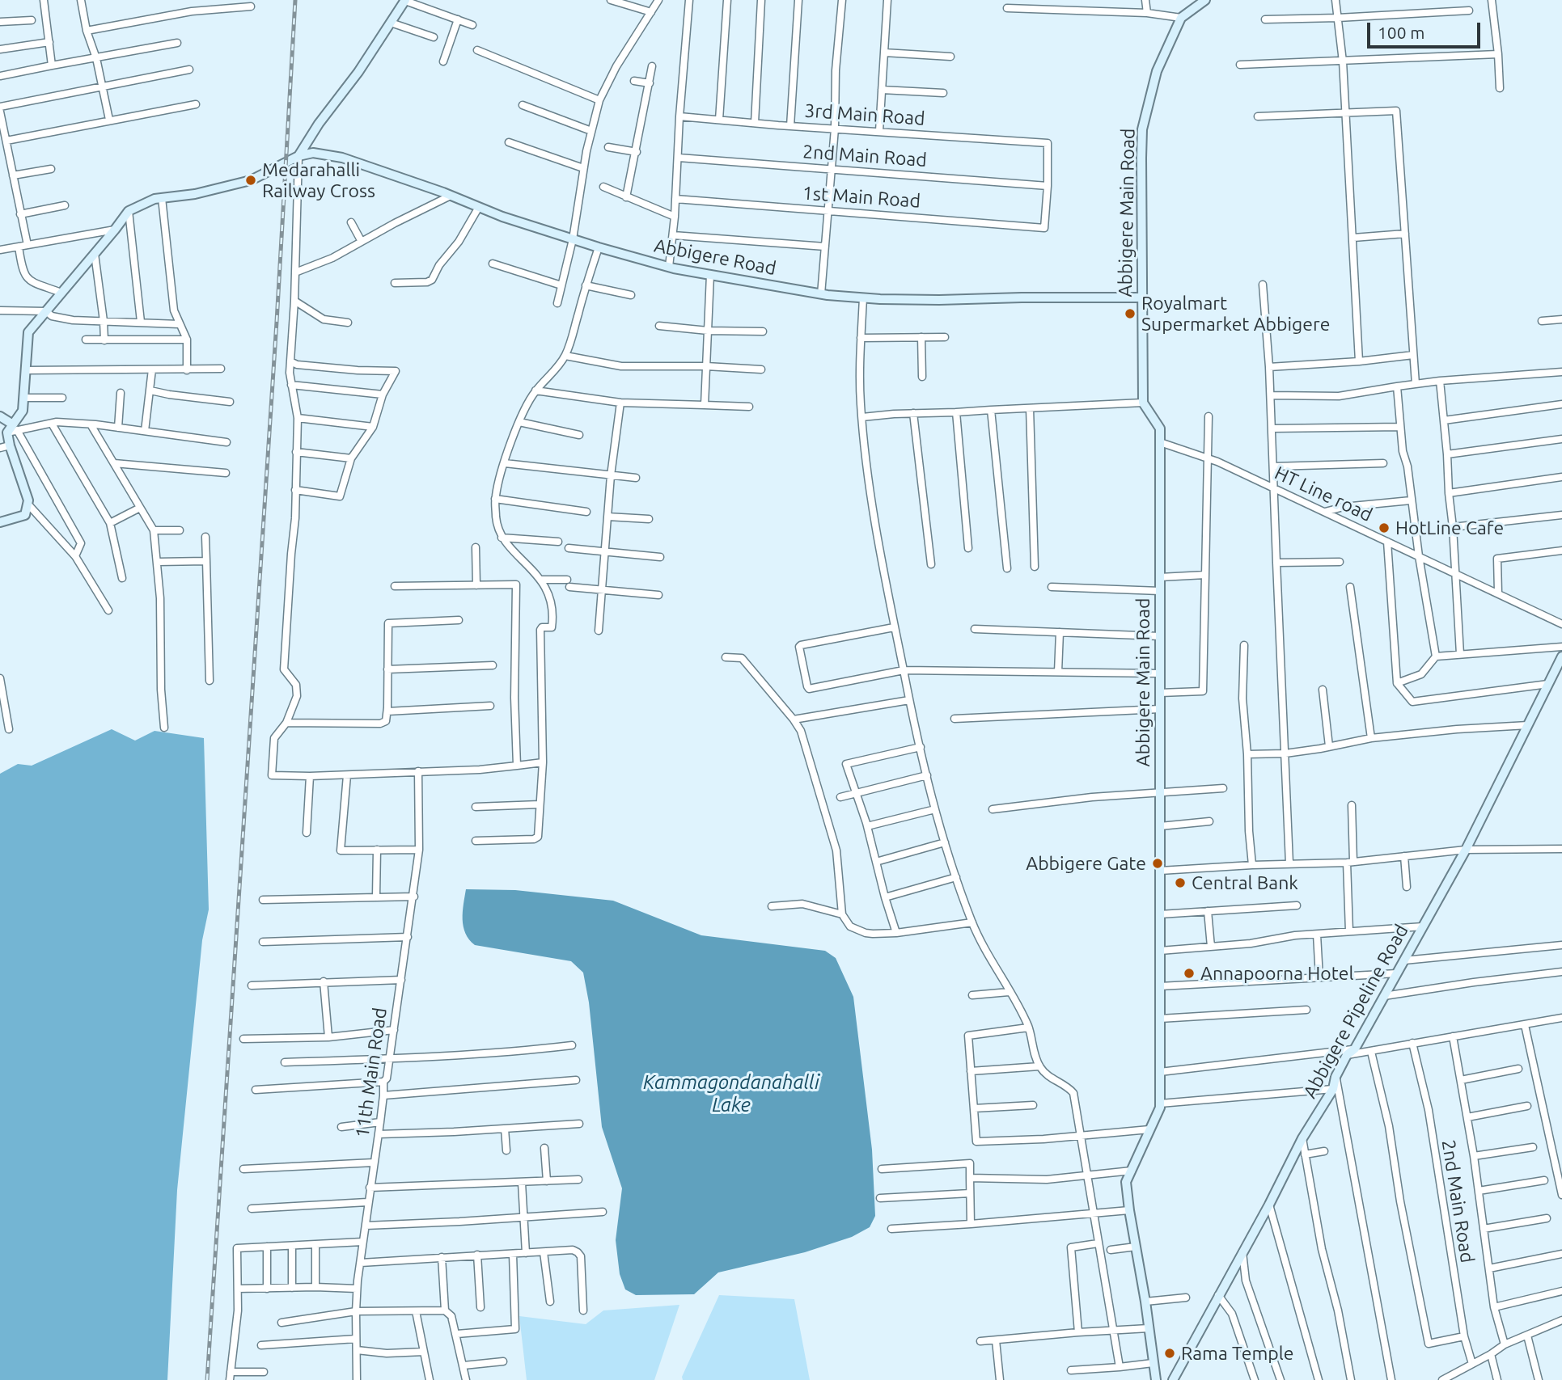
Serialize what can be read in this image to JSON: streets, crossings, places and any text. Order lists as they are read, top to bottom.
{
  "streets": {
    "street": [
      "3rd Main Road",
      "2nd Main Road",
      "1st Main Road",
      "Abbigere Main Road",
      "Abbigere Road",
      "HT Line road",
      "Abbigere Pipeline Road",
      "11th Main Road"
    ]
  },
  "crossings": [
    ["3rd Main Road", "2nd Main Road"],
    ["3rd Main Road", "1st Main Road"],
    ["2nd Main Road", "1st Main Road"],
    ["Abbigere Main Road", "Abbigere Road"],
    ["Abbigere Main Road", "HT Line road"]
  ],
  "water": ["Kammagondanahalli Lake"],
  "places": [
    "Medarahalli Railway Cross",
    "Royalmart Supermarket Abbigere",
    "HotLine Cafe",
    "Abbigere Gate",
    "Central Bank",
    "Annapoorna Hotel",
    "Rama Temple"
  ],
  "scale_bar": "100 m"
}
